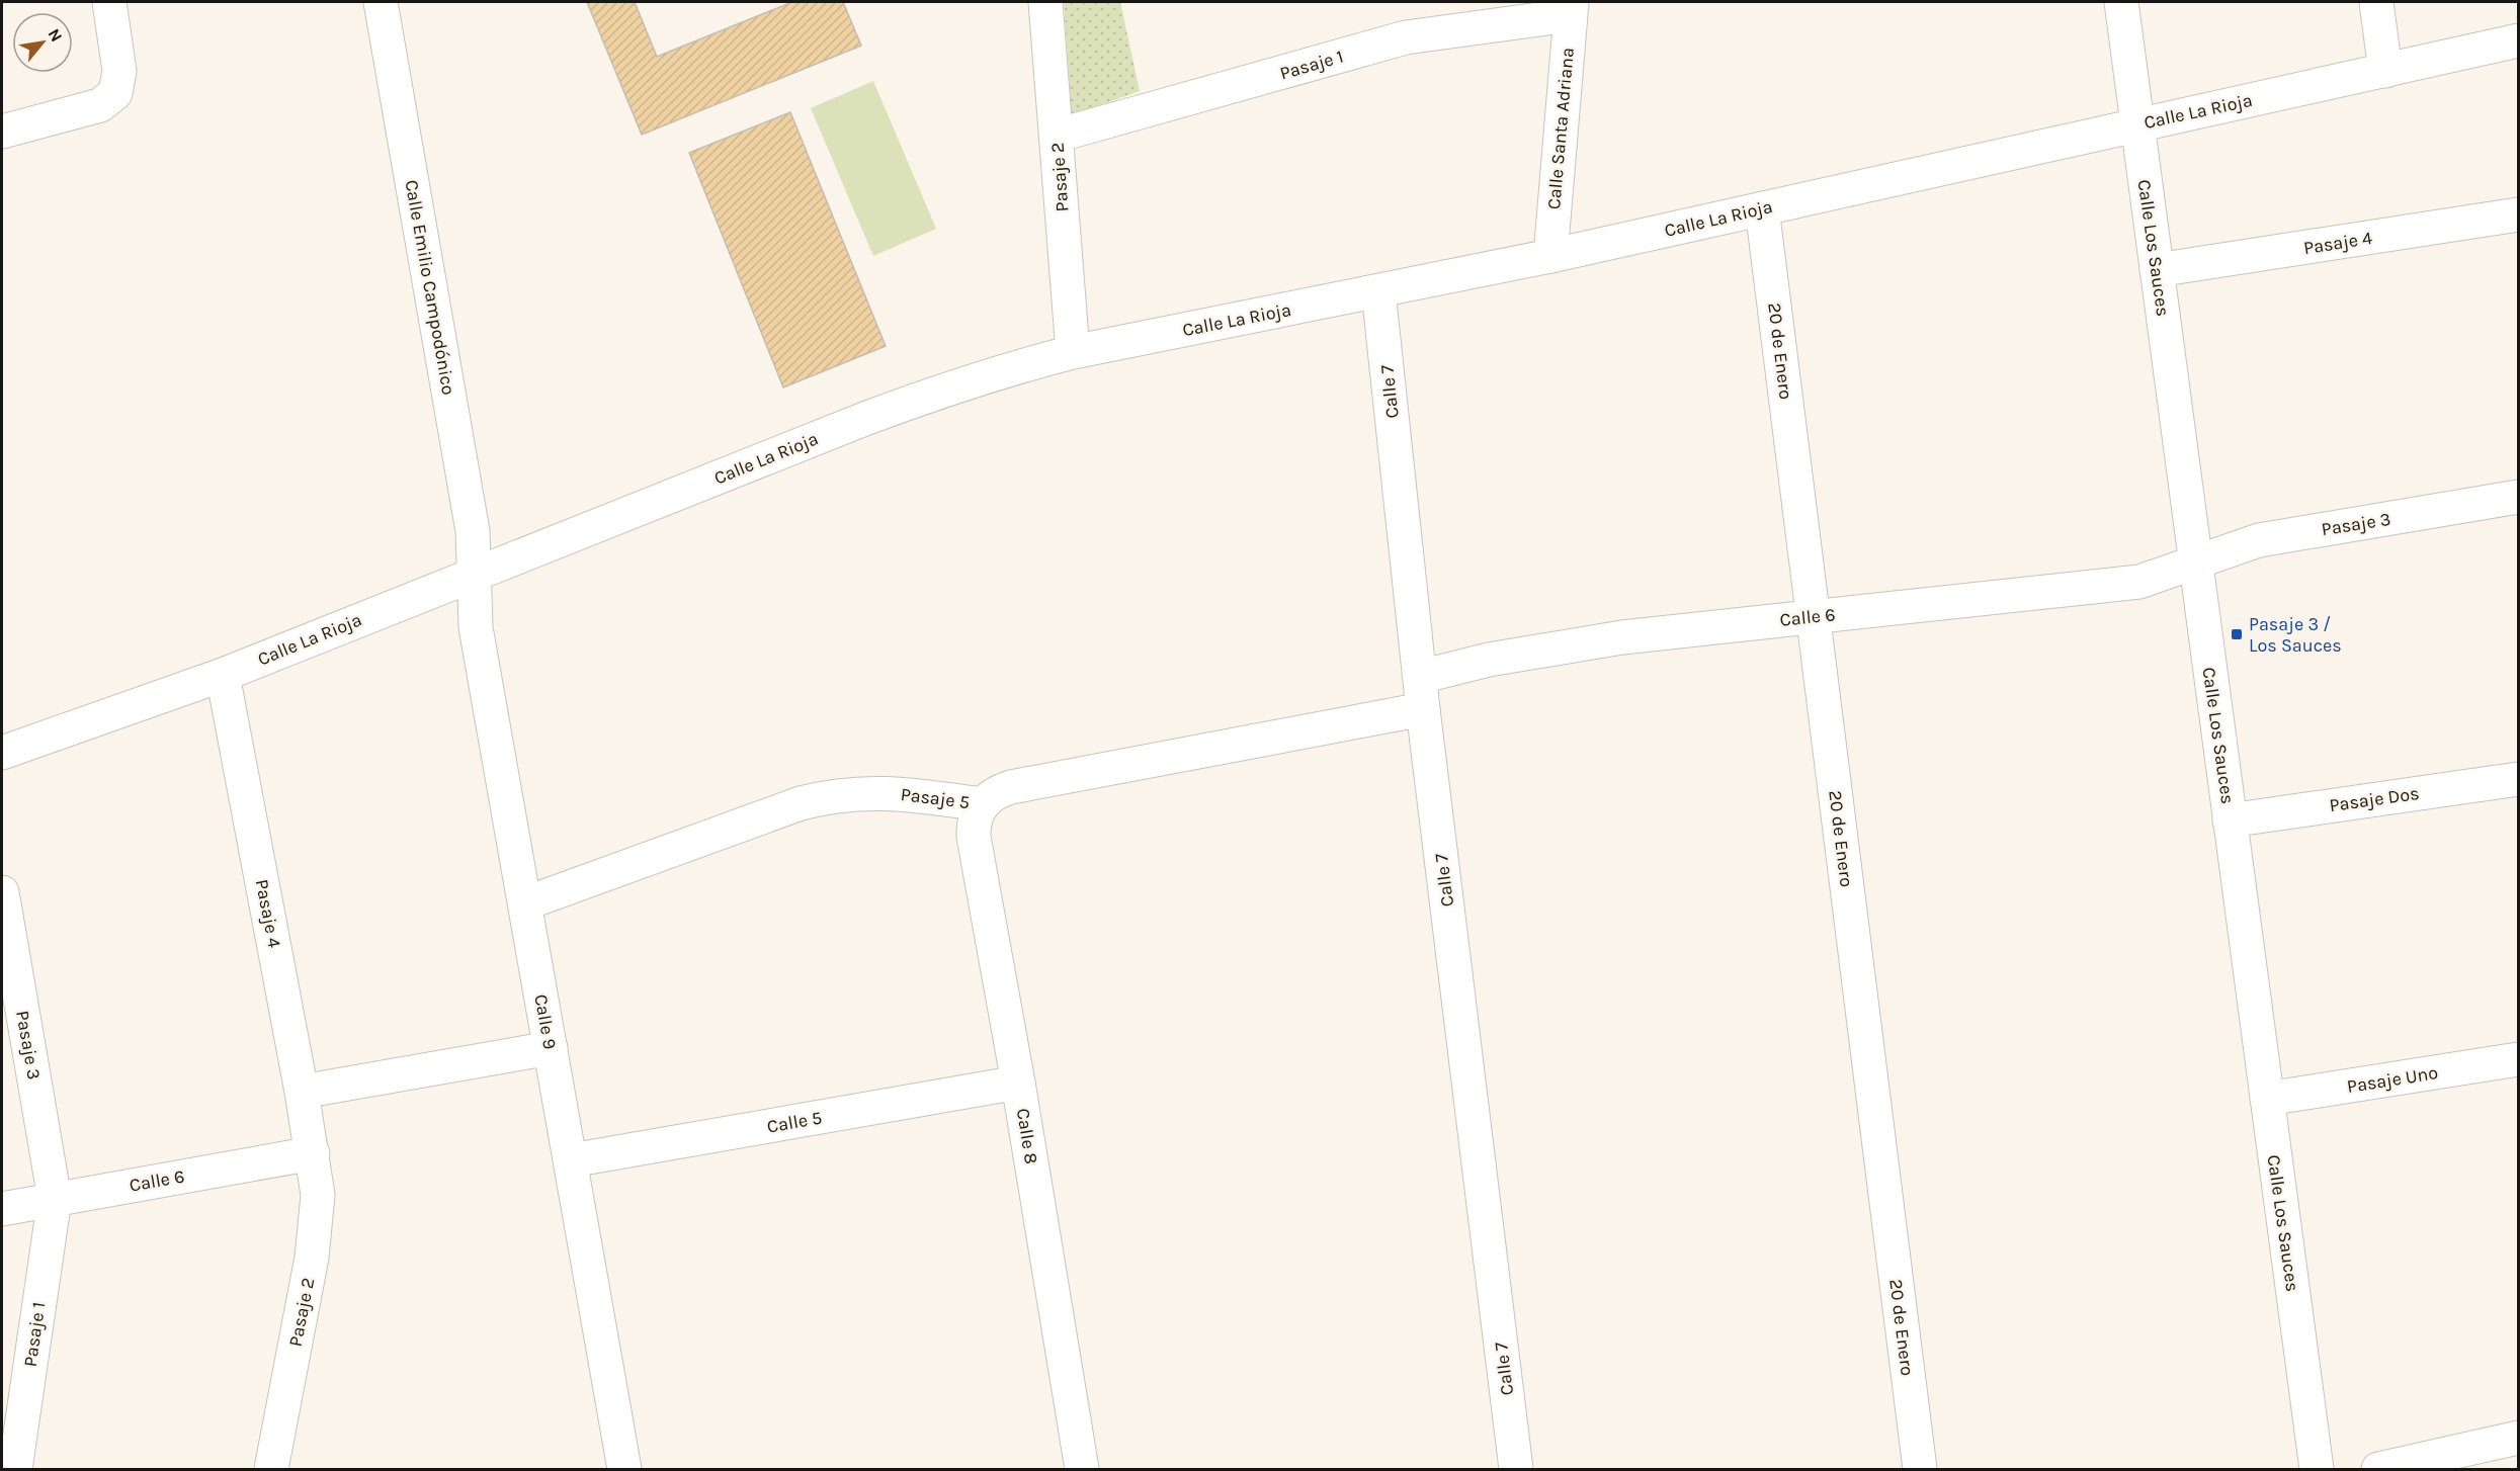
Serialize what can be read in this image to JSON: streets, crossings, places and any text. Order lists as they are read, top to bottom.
{
  "streets": {
    "street": [
      "Pasaje 1",
      "Calle La Rioja",
      "Calle Santa Adriana",
      "Pasaje 2",
      "Pasaje 4",
      "Calle Los Sauces",
      "Calle Emilio Campodónico",
      "20 de Enero",
      "Calle 7",
      "Pasaje 3",
      "Calle 6",
      "Pasaje 5",
      "Pasaje Dos",
      "Calle 9",
      "Pasaje Uno",
      "Calle 5",
      "Calle 8"
    ]
  },
  "crossings": [
    ["Pasaje 1", "Calle Santa Adriana"],
    ["Pasaje 1", "Pasaje 2"],
    ["Pasaje 1", "Pasaje 3"],
    ["Pasaje 1", "Calle 6"],
    ["Calle La Rioja", "Calle Santa Adriana"],
    ["Calle La Rioja", "Pasaje 2"],
    ["Calle La Rioja", "Pasaje 4"],
    ["Calle La Rioja", "Calle Los Sauces"],
    ["Calle La Rioja", "Calle Emilio Campodónico"],
    ["Calle La Rioja", "20 de Enero"],
    ["Calle La Rioja", "Calle 7"],
    ["Calle La Rioja", "Calle 9"],
    ["Pasaje 2", "Pasaje 4"],
    ["Pasaje 2", "Calle 6"],
    ["Pasaje 4", "Calle Los Sauces"],
    ["Pasaje 4", "Calle 6"],
    ["Calle Los Sauces", "Pasaje 3"],
    ["Calle Los Sauces", "Calle 6"],
    ["Calle Los Sauces", "Pasaje Dos"],
    ["Calle Los Sauces", "Pasaje Uno"],
    ["Calle Emilio Campodónico", "Calle 9"],
    ["20 de Enero", "Calle 6"],
    ["Calle 7", "Calle 6"],
    ["Calle 7", "Pasaje 5"],
    ["Pasaje 3", "Calle 6"],
    ["Pasaje 5", "Calle 9"],
    ["Pasaje 5", "Calle 8"],
    ["Calle 9", "Calle 5"],
    ["Calle 5", "Calle 8"]
  ],
  "places": {
    "transit": ["Pasaje 3 / Los Sauces"]
  },
  "north": "top right"
}
